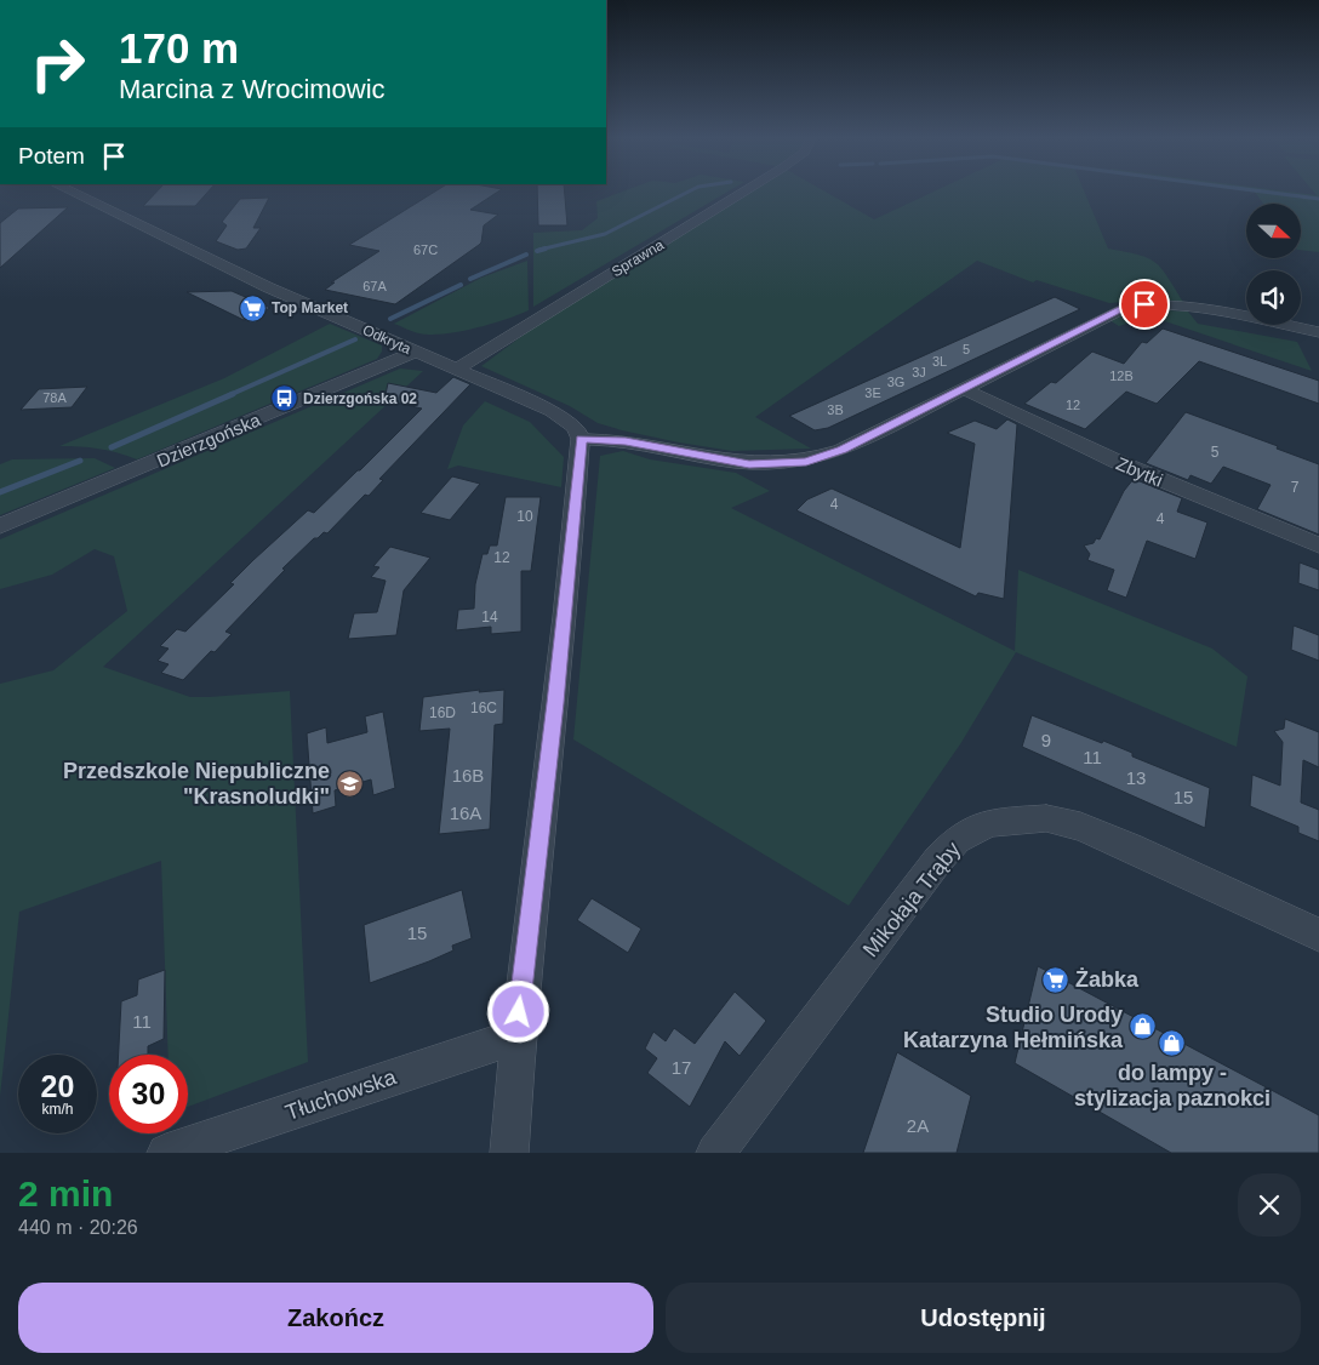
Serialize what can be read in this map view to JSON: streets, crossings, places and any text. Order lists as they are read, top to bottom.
{
  "streets": {
    "street": [
      "Sprawna",
      "Odkryta",
      "Dzierzgońska",
      "Zbytki",
      "Mikołaja Trąby",
      "Tłuchowska"
    ]
  },
  "crossings": [
    ["Sprawna", "Odkryta"],
    ["Odkryta", "Dzierzgońska"]
  ],
  "places": {
    "supermarket": ["Top Market", "Żabka"],
    "bus stop": ["Dzierzgońska 02"],
    "school or university": ["Przedszkole Niepubliczne \"Krasnoludki\""],
    "shop": ["Studio Urody Katarzyna Hełmińska", "do lampy - stylizacja paznokci"]
  },
  "house_numbers": [
    "67C",
    "67A",
    "5",
    "3L",
    "3J",
    "12B",
    "3G",
    "3E",
    "78A",
    "12",
    "3B",
    "5",
    "7",
    "4",
    "10",
    "4",
    "12",
    "14",
    "16C",
    "16D",
    "9",
    "11",
    "16B",
    "13",
    "15",
    "16A",
    "15",
    "11",
    "17",
    "2A"
  ],
  "north": "right",
  "page": {
    "turn": ["170 m", "Marcina z Wrocimowic"],
    "then": "Potem",
    "speed": "20 km/h",
    "limit": "30",
    "heading": ["2 min", "440 m · 20:26"],
    "buttons": ["Zakończ", "Udostępnij"]
  }
}
